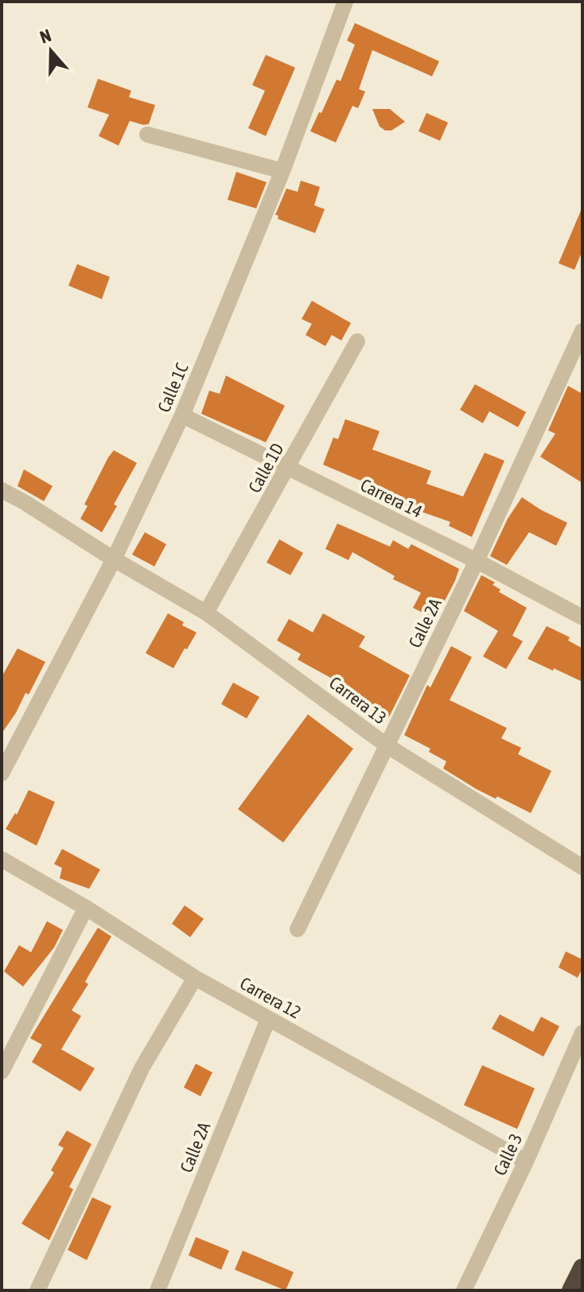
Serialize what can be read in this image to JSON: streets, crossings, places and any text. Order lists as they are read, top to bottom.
{
  "streets": {
    "street": [
      "Calle 1C",
      "Calle 1D",
      "Carrera 14",
      "Calle 2A",
      "Carrera 13",
      "Carrera 12",
      "Calle 3"
    ]
  },
  "crossings": [
    ["Calle 1C", "Carrera 14"],
    ["Calle 1C", "Carrera 13"],
    ["Calle 1D", "Carrera 14"],
    ["Calle 1D", "Carrera 13"],
    ["Carrera 14", "Calle 2A"],
    ["Calle 2A", "Carrera 13"],
    ["Calle 2A", "Carrera 12"],
    ["Carrera 12", "Calle 3"]
  ],
  "north": "top"
}
